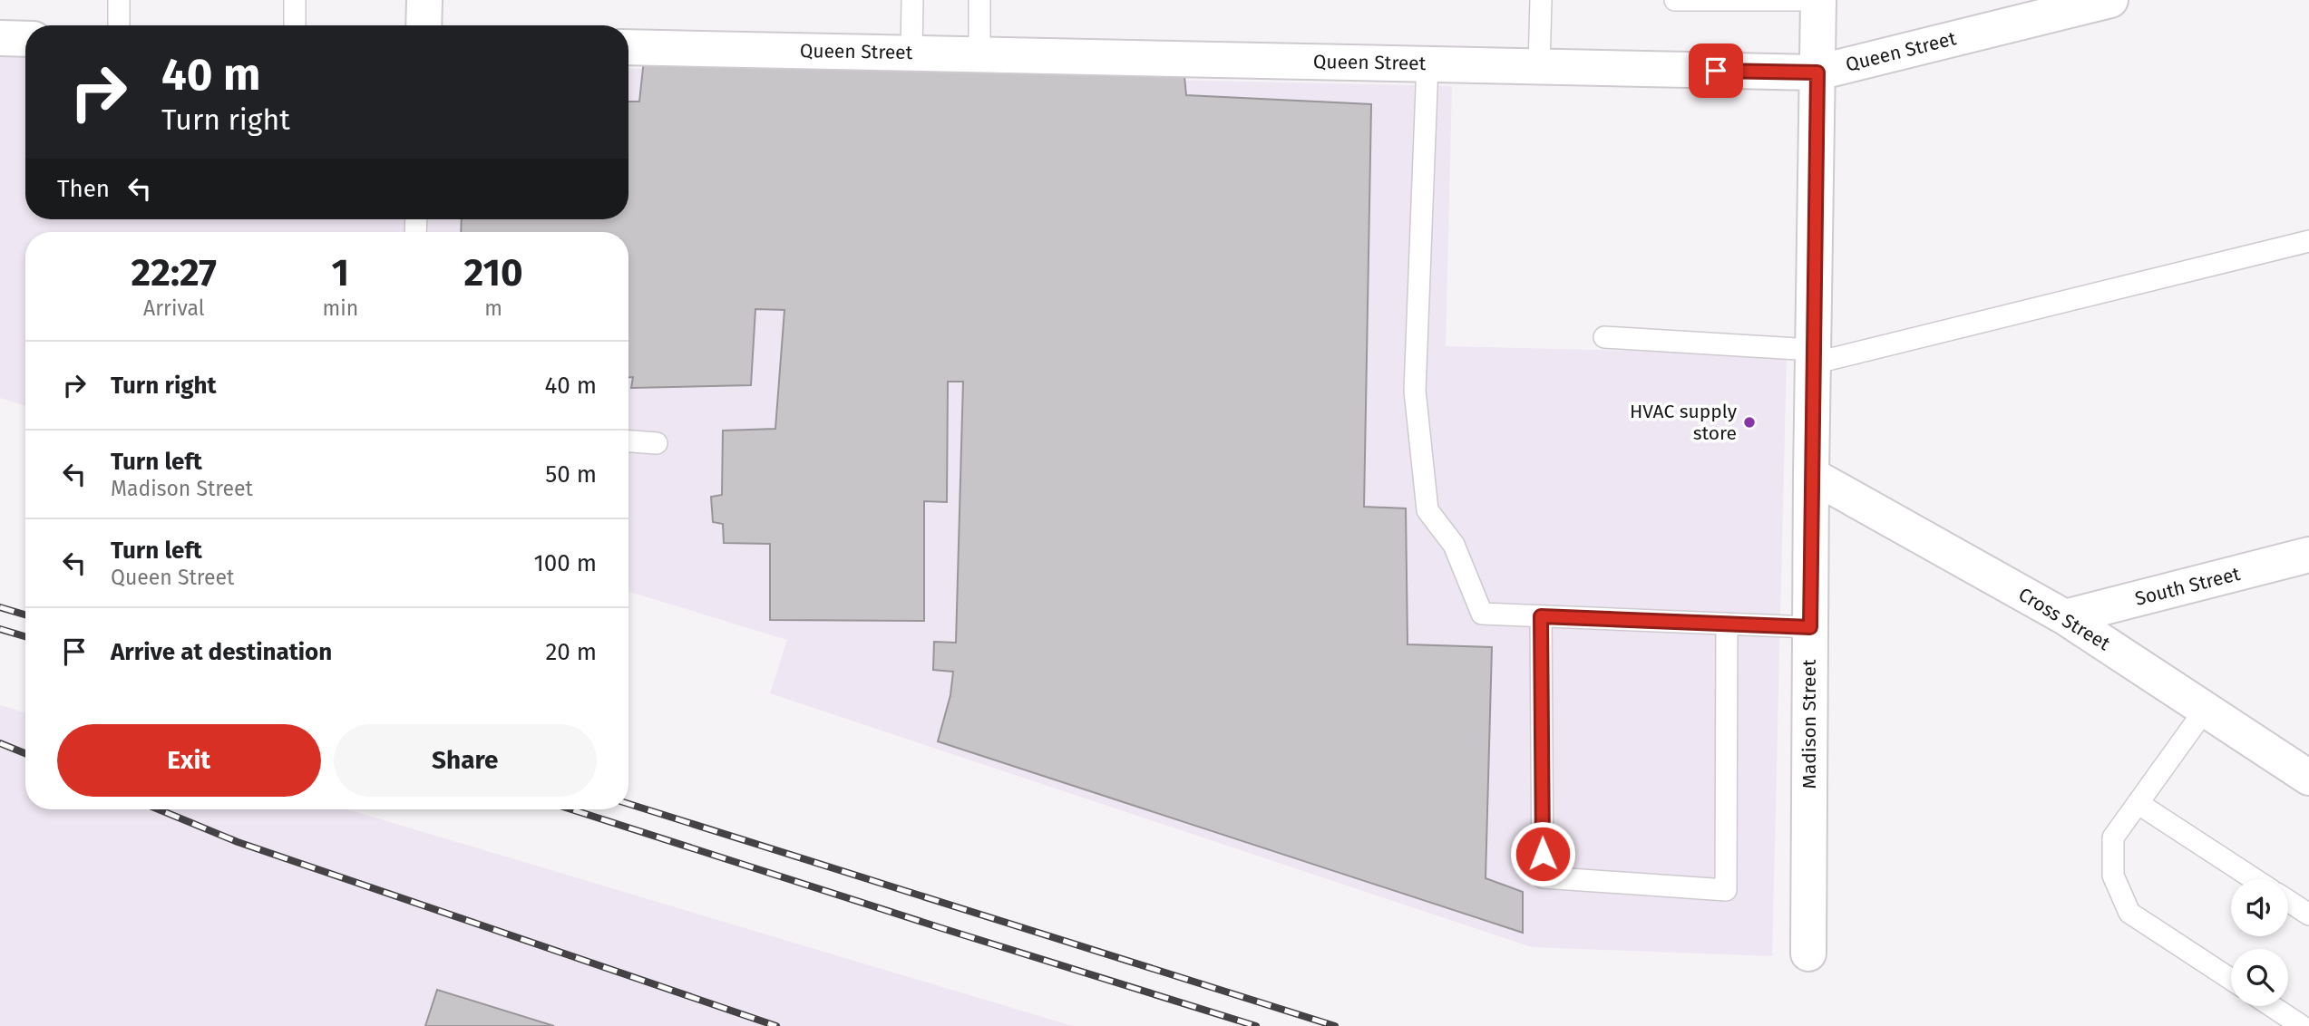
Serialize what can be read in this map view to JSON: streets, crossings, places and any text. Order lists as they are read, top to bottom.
{
  "streets": {
    "street": [
      "Queen Street",
      "South Street",
      "Cross Street",
      "Madison Street"
    ]
  },
  "crossings": [
    ["Queen Street", "Madison Street"],
    ["South Street", "Cross Street"],
    ["Cross Street", "Madison Street"]
  ],
  "places": ["HVAC supply store"],
  "page": {
    "turn": ["40 m", "Turn right"],
    "then": "Then",
    "eta": [
      "22:27",
      "Arrival",
      "1",
      "min",
      "210",
      "m"
    ],
    "list": [
      {
        "name": "Turn right",
        "value": "40 m"
      },
      {
        "name": "Turn left",
        "note": "Madison Street",
        "value": "50 m"
      },
      {
        "name": "Turn left",
        "note": "Queen Street",
        "value": "100 m"
      },
      {
        "name": "Arrive at destination",
        "value": "20 m"
      }
    ],
    "buttons": ["Exit", "Share"]
  }
}
